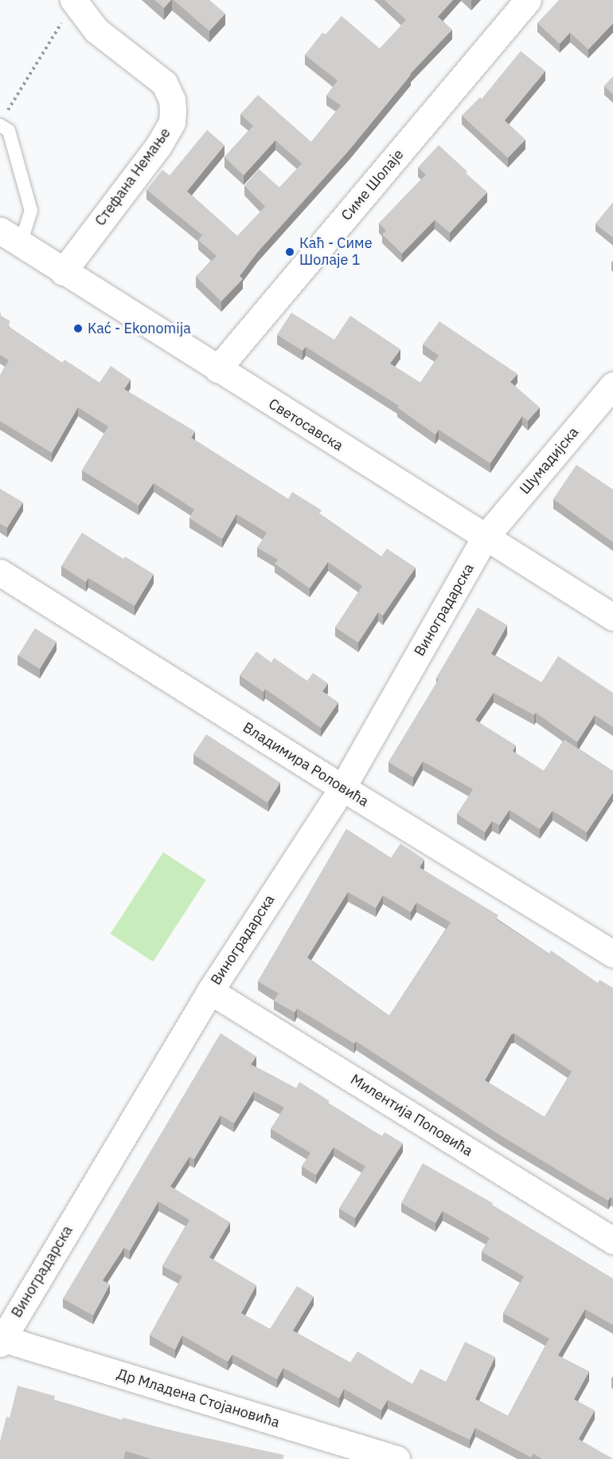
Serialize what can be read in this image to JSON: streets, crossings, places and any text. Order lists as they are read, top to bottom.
{
  "streets": {
    "street": [
      "Стефана Немање",
      "Симе Шолаје",
      "Светосавска",
      "Шумадијска",
      "Виноградарска",
      "Владимира Роловића",
      "Милентија Поповића",
      "Др Младена Стојановића"
    ]
  },
  "crossings": [
    ["Стефана Немање", "Светосавска"],
    ["Симе Шолаје", "Светосавска"],
    ["Светосавска", "Шумадијска"],
    ["Светосавска", "Виноградарска"],
    ["Шумадијска", "Виноградарска"],
    ["Виноградарска", "Владимира Роловића"],
    ["Виноградарска", "Милентија Поповића"],
    ["Виноградарска", "Др Младена Стојановића"]
  ],
  "places": ["Каћ - Симе Шолаје 1", "Kać - Ekonomija"]
}
